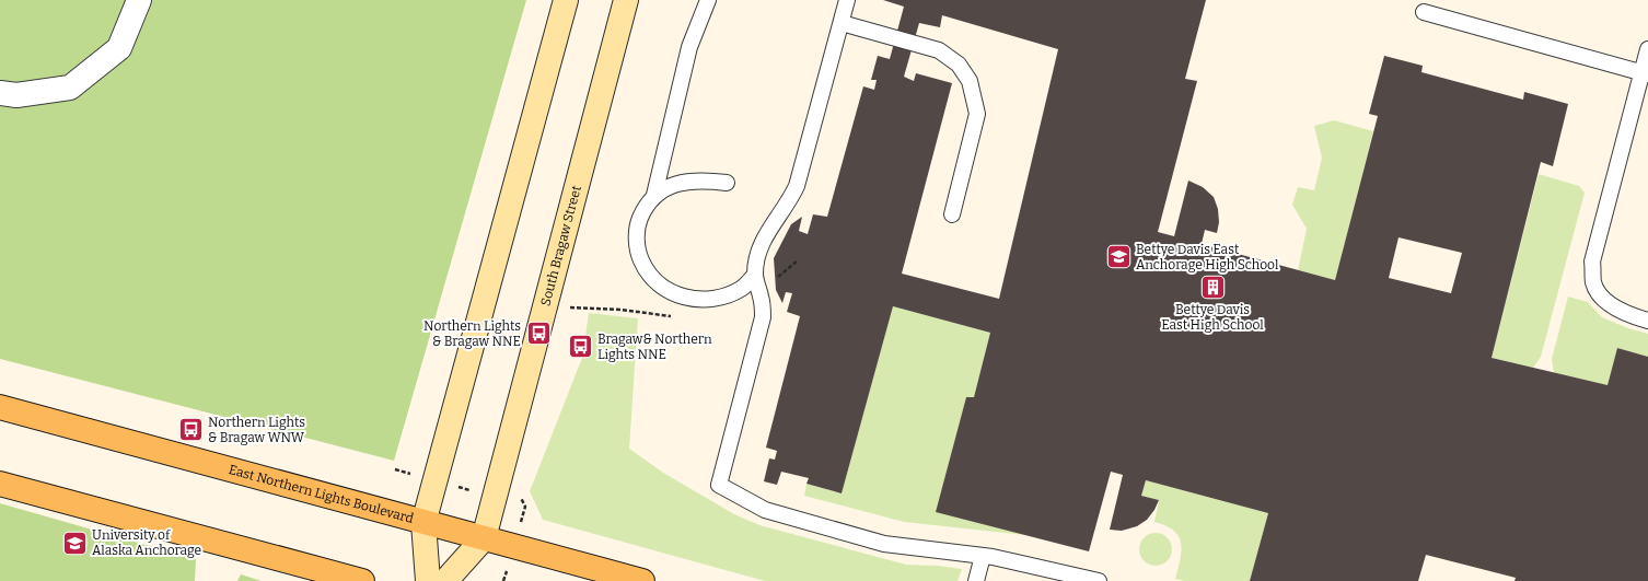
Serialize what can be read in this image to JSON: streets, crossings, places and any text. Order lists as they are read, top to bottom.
{
  "streets": {
    "main road": ["South Bragaw Street", "East Northern Lights Boulevard"]
  },
  "crossings": [
    ["South Bragaw Street", "East Northern Lights Boulevard"]
  ],
  "places": {
    "school or university": ["Bettye Davis East Anchorage High School", "University of Alaska Anchorage"],
    "building": ["Bettye Davis East High School"],
    "bus stop": ["Northern Lights & Bragaw NNE", "Bragaw& Northern Lights NNE", "Northern Lights & Bragaw WNW"]
  }
}
